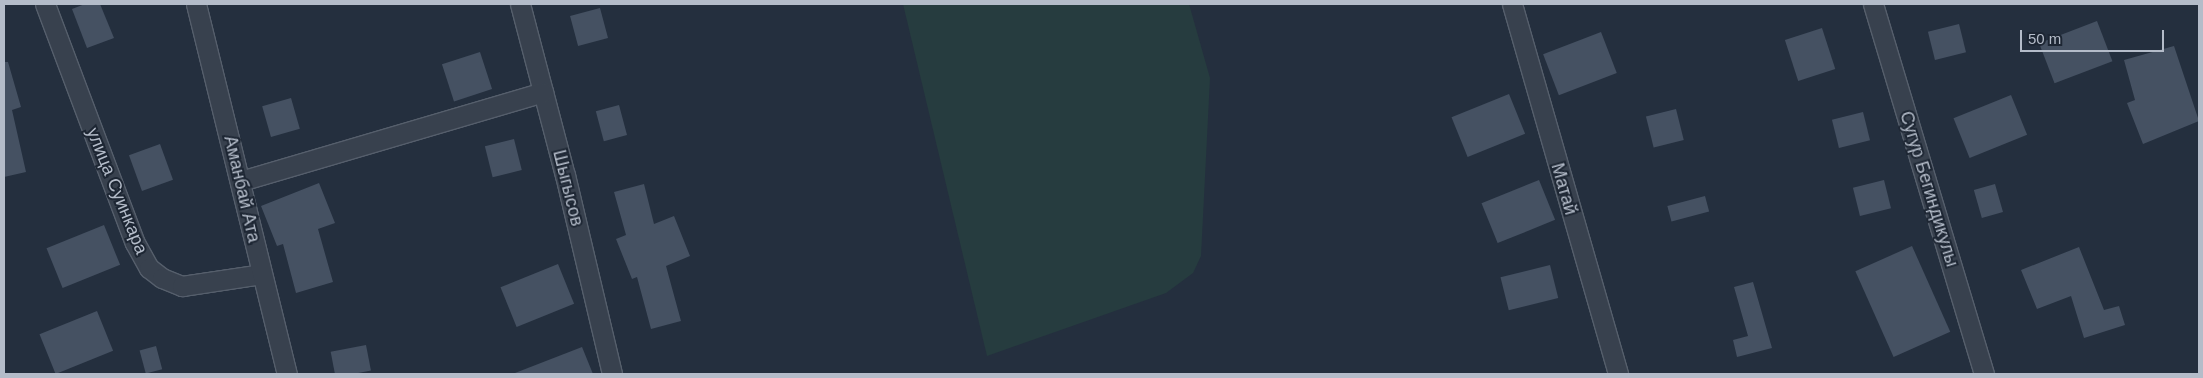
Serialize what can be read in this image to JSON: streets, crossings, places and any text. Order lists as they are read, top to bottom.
{
  "streets": {
    "street": [
      "Шыгысов",
      "Аманбай Ата",
      "Матай",
      "Сугур Бегиндикулы",
      "улица Суинкара"
    ]
  },
  "crossings": [
    ["Аманбай Ата", "улица Суинкара"]
  ],
  "scale_bar": "50 m"
}
